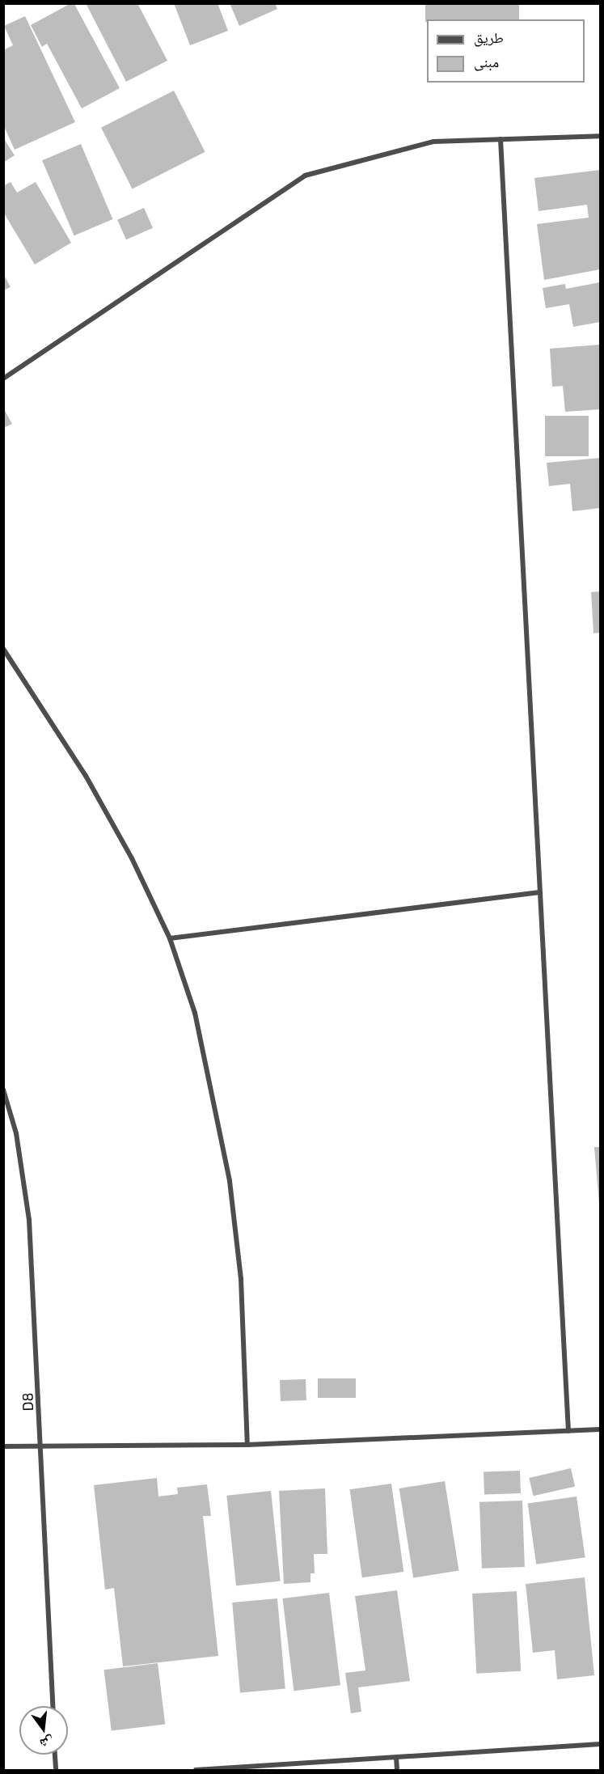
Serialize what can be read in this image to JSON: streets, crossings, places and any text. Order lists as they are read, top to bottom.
{
  "streets": {
    "street": ["D8"]
  },
  "legend": ["طريق", "مبنى"],
  "north": "bottom"
}
